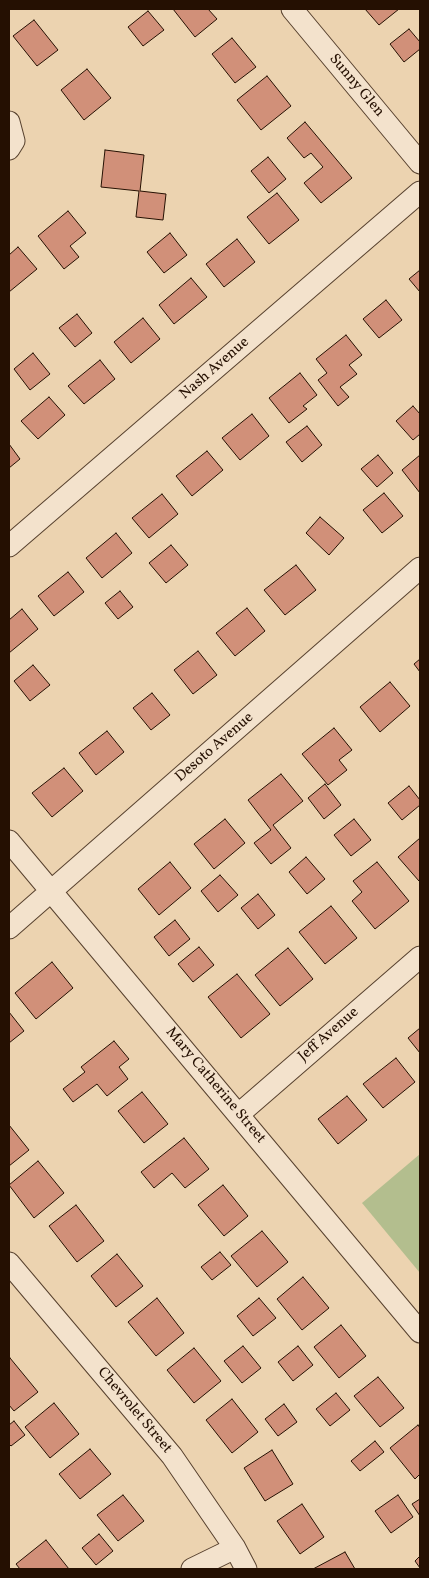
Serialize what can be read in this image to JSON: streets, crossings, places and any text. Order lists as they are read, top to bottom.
{
  "streets": {
    "street": [
      "Sunny Glen",
      "Nash Avenue",
      "Desoto Avenue",
      "Jeff Avenue",
      "Mary Catherine Street",
      "Chevrolet Street"
    ]
  },
  "crossings": [
    ["Desoto Avenue", "Mary Catherine Street"],
    ["Jeff Avenue", "Mary Catherine Street"]
  ]
}
